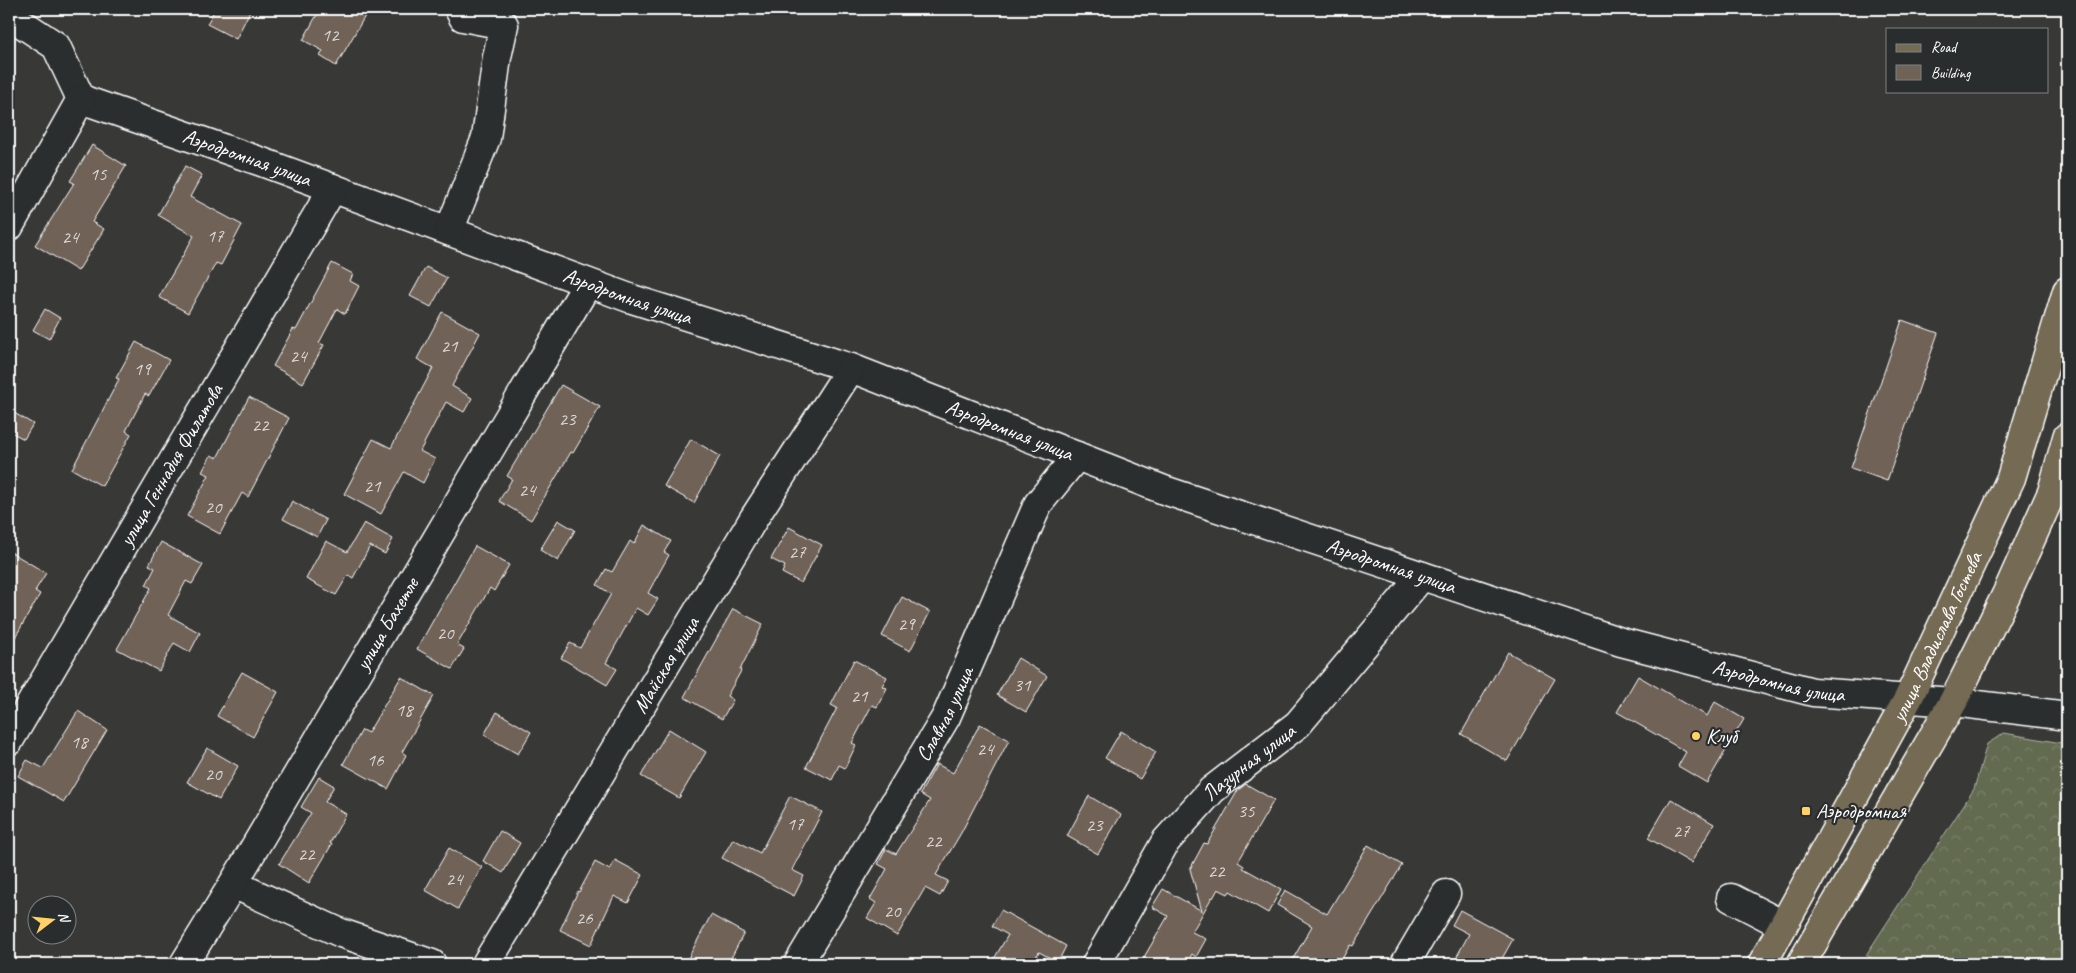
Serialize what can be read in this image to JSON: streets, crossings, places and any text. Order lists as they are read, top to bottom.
{
  "streets": {
    "main road": ["улица Владислава Гостева"],
    "street": [
      "Аэродромная улица",
      "улица Геннадия Филатова",
      "улица Бахетле",
      "Майская улица",
      "Славная улица",
      "Лазурная улица"
    ]
  },
  "crossings": [
    ["Аэродромная улица", "улица Геннадия Филатова"],
    ["Аэродромная улица", "улица Бахетле"],
    ["Аэродромная улица", "улица Владислава Гостева"],
    ["Аэродромная улица", "Майская улица"],
    ["Аэродромная улица", "Славная улица"],
    ["Аэродромная улица", "Лазурная улица"]
  ],
  "places": {
    "other": ["Клуб"],
    "transit": ["Аэродромная"]
  },
  "house_numbers": [
    "12",
    "15",
    "17",
    "24",
    "21",
    "24",
    "19",
    "23",
    "22",
    "21",
    "24",
    "20",
    "27",
    "29",
    "20",
    "31",
    "21",
    "18",
    "18",
    "24",
    "16",
    "20",
    "35",
    "17",
    "23",
    "27",
    "22",
    "22",
    "22",
    "24",
    "20",
    "26"
  ],
  "legend": ["Road", "Building"],
  "north": "right"
}
